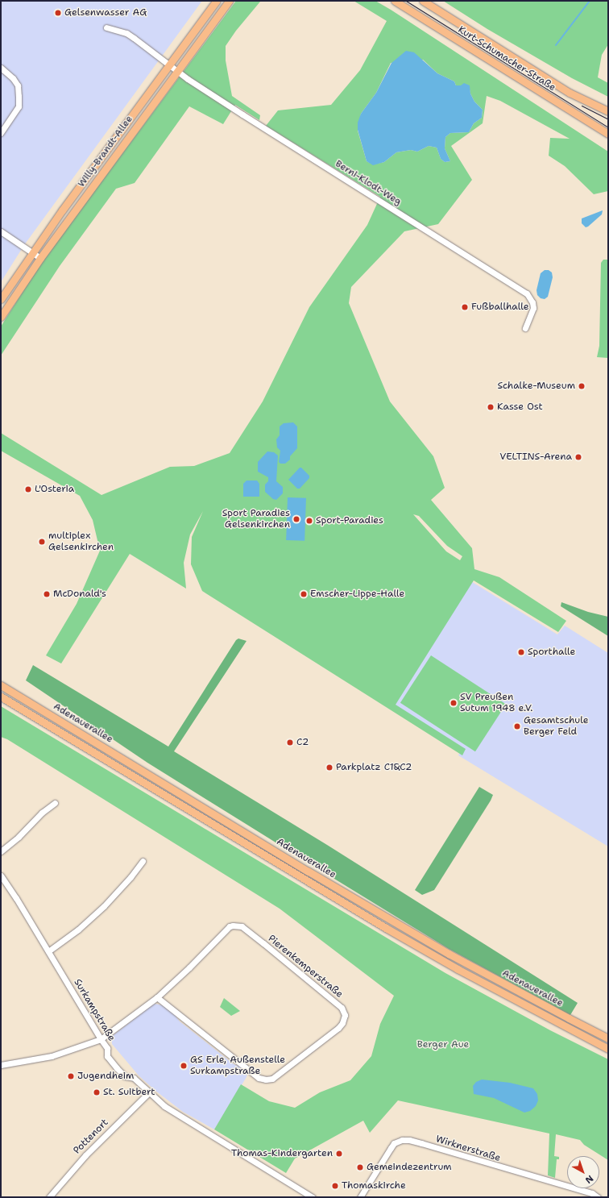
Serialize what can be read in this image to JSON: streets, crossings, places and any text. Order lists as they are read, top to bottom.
{
  "streets": {
    "main road": ["Kurt-Schumacher-Straße", "Willy-Brandt-Allee", "Adenauerallee"],
    "street": [
      "Berni-Klodt-Weg",
      "Pierenkemperstraße",
      "Surkampstraße",
      "Pottenort",
      "Wirknerstraße"
    ]
  },
  "crossings": [
    ["Willy-Brandt-Allee", "Berni-Klodt-Weg"],
    ["Pierenkemperstraße", "Surkampstraße"],
    ["Surkampstraße", "Pottenort"]
  ],
  "parks": ["Berger Aue"],
  "places": [
    "Gelsenwasser AG",
    "Fußballhalle",
    "Schalke-Museum",
    "Kasse Ost",
    "VELTINS-Arena",
    "L'Osteria",
    "Sport Paradies Gelsenkirchen",
    "Sport-Paradies",
    "multiplex Gelsenkirchen",
    "McDonald's",
    "Emscher-Lippe-Halle",
    "Sporthalle",
    "SV Preußen Sutum 1948 e.V.",
    "Gesamtschule Berger Feld",
    "C2",
    "Parkplatz C1&C2",
    "GS Erle, Außenstelle Surkampstraße",
    "Jugendheim",
    "St. Suitbert",
    "Thomas-Kindergarten",
    "Gemeindezentrum",
    "Thomaskirche"
  ],
  "north": "bottom right"
}
